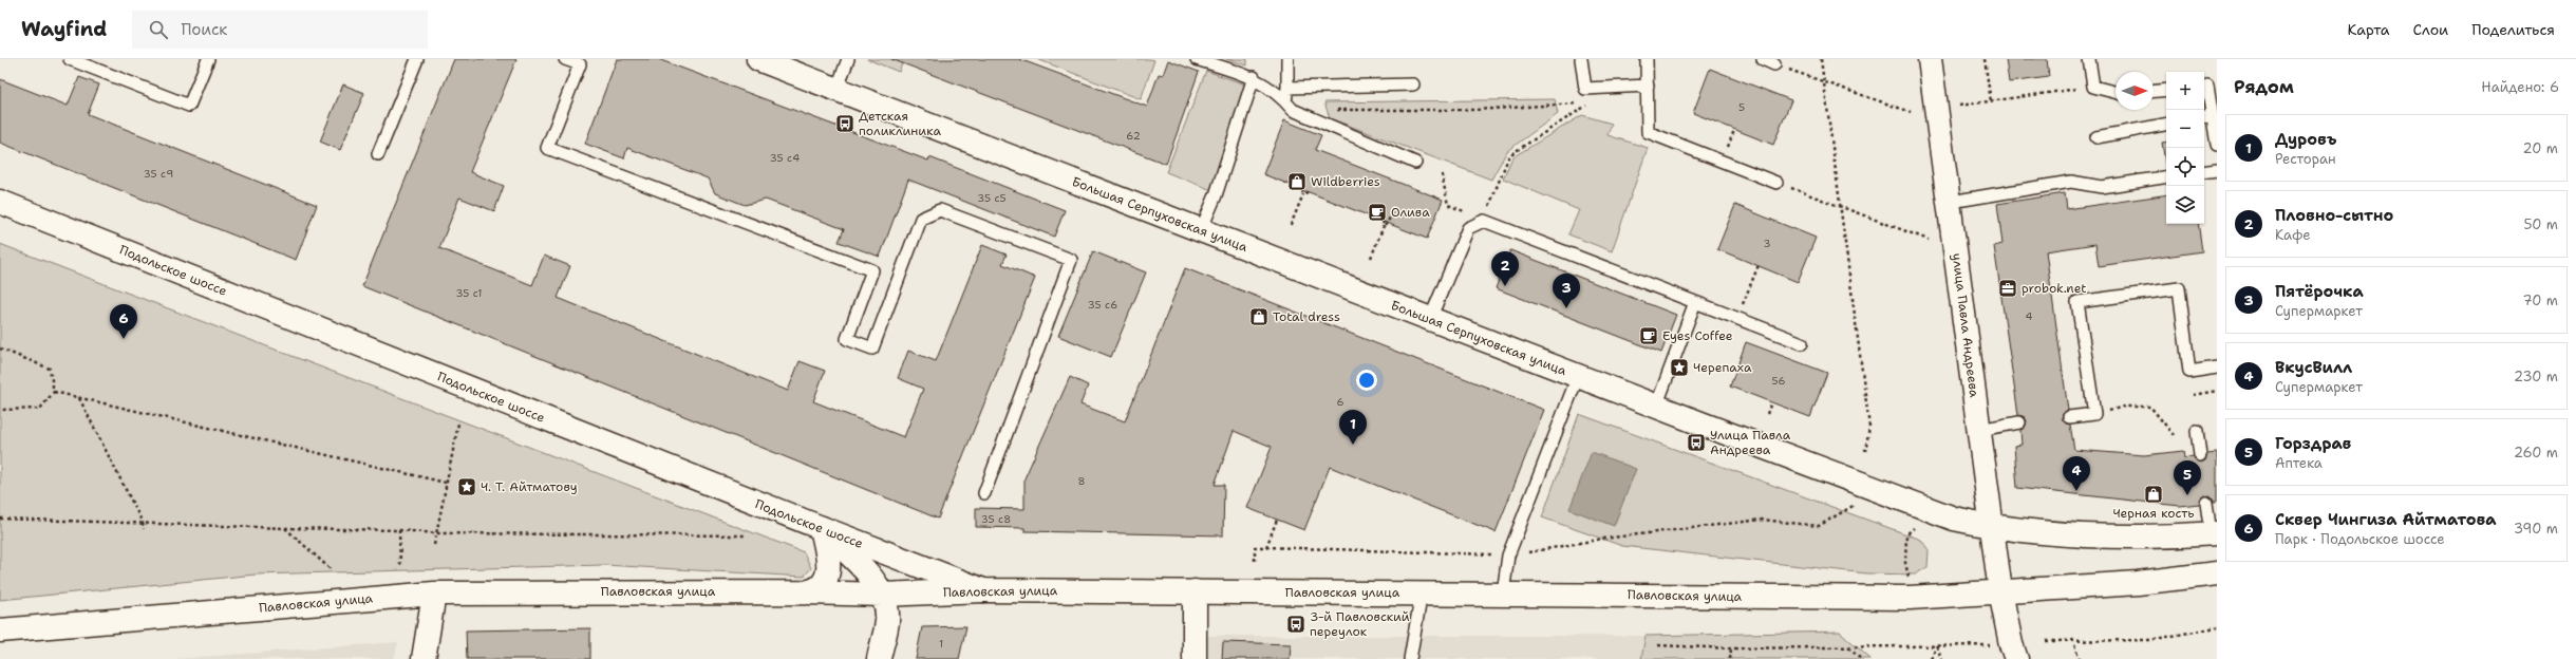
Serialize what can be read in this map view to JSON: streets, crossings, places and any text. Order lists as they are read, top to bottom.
{
  "streets": {
    "street": [
      "Большая Серпуховская улица",
      "Подольское шоссе",
      "улица Павла Андреева",
      "Павловская улица"
    ]
  },
  "crossings": [
    ["Большая Серпуховская улица", "улица Павла Андреева"],
    ["Подольское шоссе", "Павловская улица"],
    ["улица Павла Андреева", "Павловская улица"]
  ],
  "places": {
    "bus stop": ["Детская поликлиника", "Улица Павла Андреева", "3-й Павловский переулок"],
    "shop": ["Wildberries", "Total dress", "Черная кость"],
    "cafe": ["Олива", "Eyes Coffee"],
    "office": ["probok.net"],
    "place": ["Черепаха", "Ч. Т. Айтматову"]
  },
  "house_numbers": [
    "5",
    "62",
    "35 с4",
    "35 с9",
    "35 с5",
    "3",
    "35 с1",
    "35 с6",
    "4",
    "56",
    "6",
    "8",
    "35 с8",
    "1"
  ],
  "north": "right",
  "page": {
    "header": "Wayfind",
    "search": "Поиск",
    "nav": ["Карта", "Слои", "Поделиться"],
    "heading": ["Рядом", "Найдено: 6"],
    "map_buttons": ["+", "−"],
    "list": [
      {
        "mark": "1",
        "name": "Дуровъ",
        "note": "Ресторан",
        "value": "20 m"
      },
      {
        "mark": "2",
        "name": "Пловно-сытно",
        "note": "Кафе",
        "value": "50 m"
      },
      {
        "mark": "3",
        "name": "Пятёрочка",
        "note": "Супермаркет",
        "value": "70 m"
      },
      {
        "mark": "4",
        "name": "ВкусВилл",
        "note": "Супермаркет",
        "value": "230 m"
      },
      {
        "mark": "5",
        "name": "Горздрав",
        "note": "Аптека",
        "value": "260 m"
      },
      {
        "mark": "6",
        "name": "Сквер Чингиза Айтматова",
        "note": "Парк · Подольское шоссе",
        "value": "390 m"
      }
    ],
    "pins": [
      "2",
      "3",
      "6",
      "1",
      "4",
      "5"
    ]
  }
}
